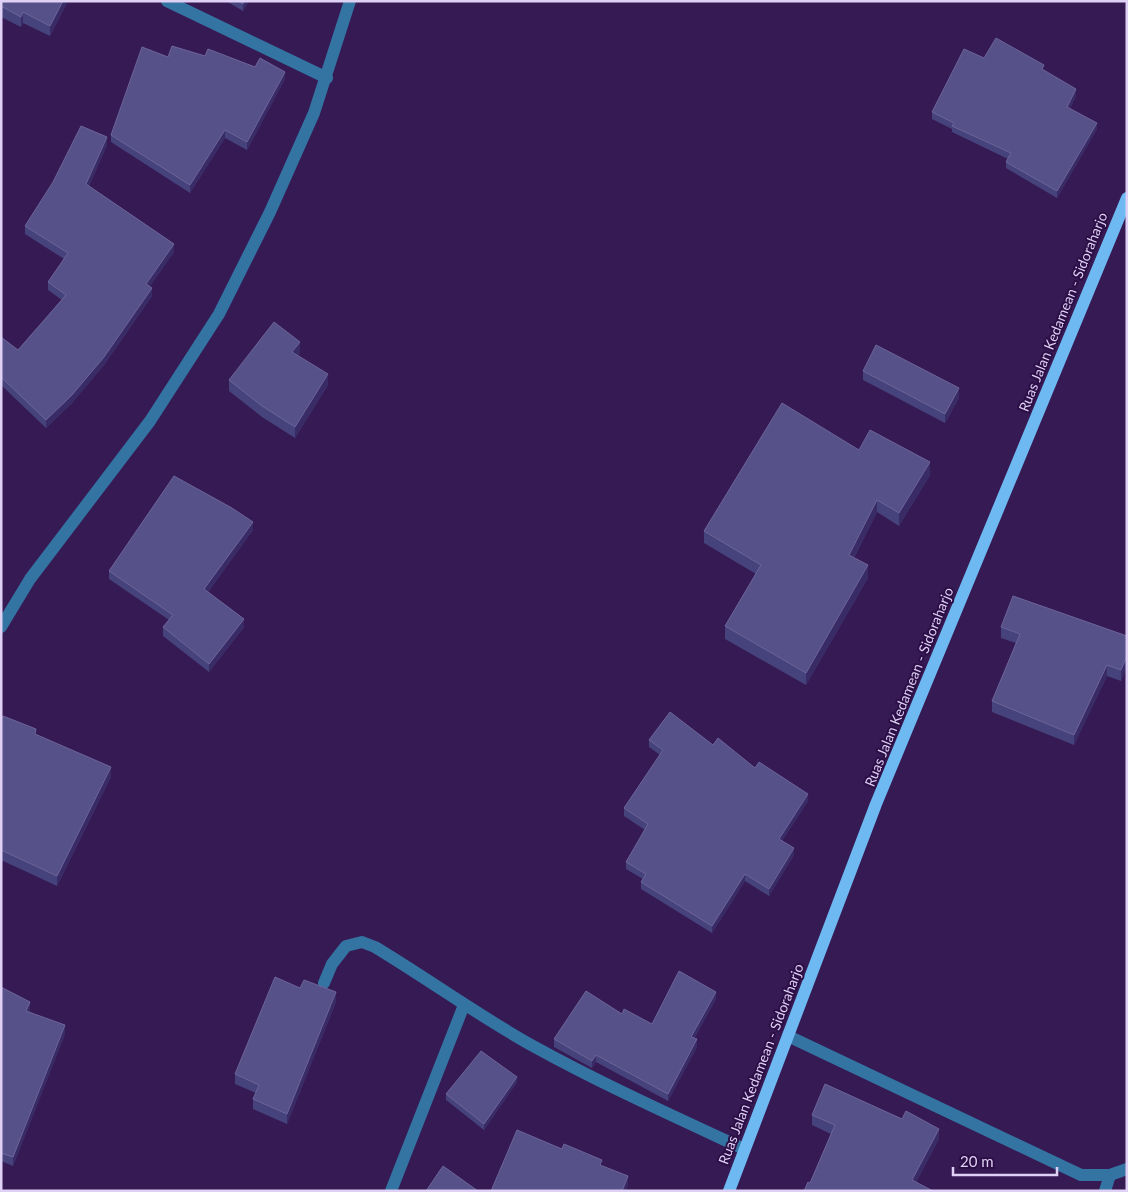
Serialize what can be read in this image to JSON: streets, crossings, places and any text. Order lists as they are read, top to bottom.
{
  "streets": {
    "main road": ["Ruas Jalan Kedamean - Sidoraharjo"]
  },
  "scale_bar": "20 m"
}
